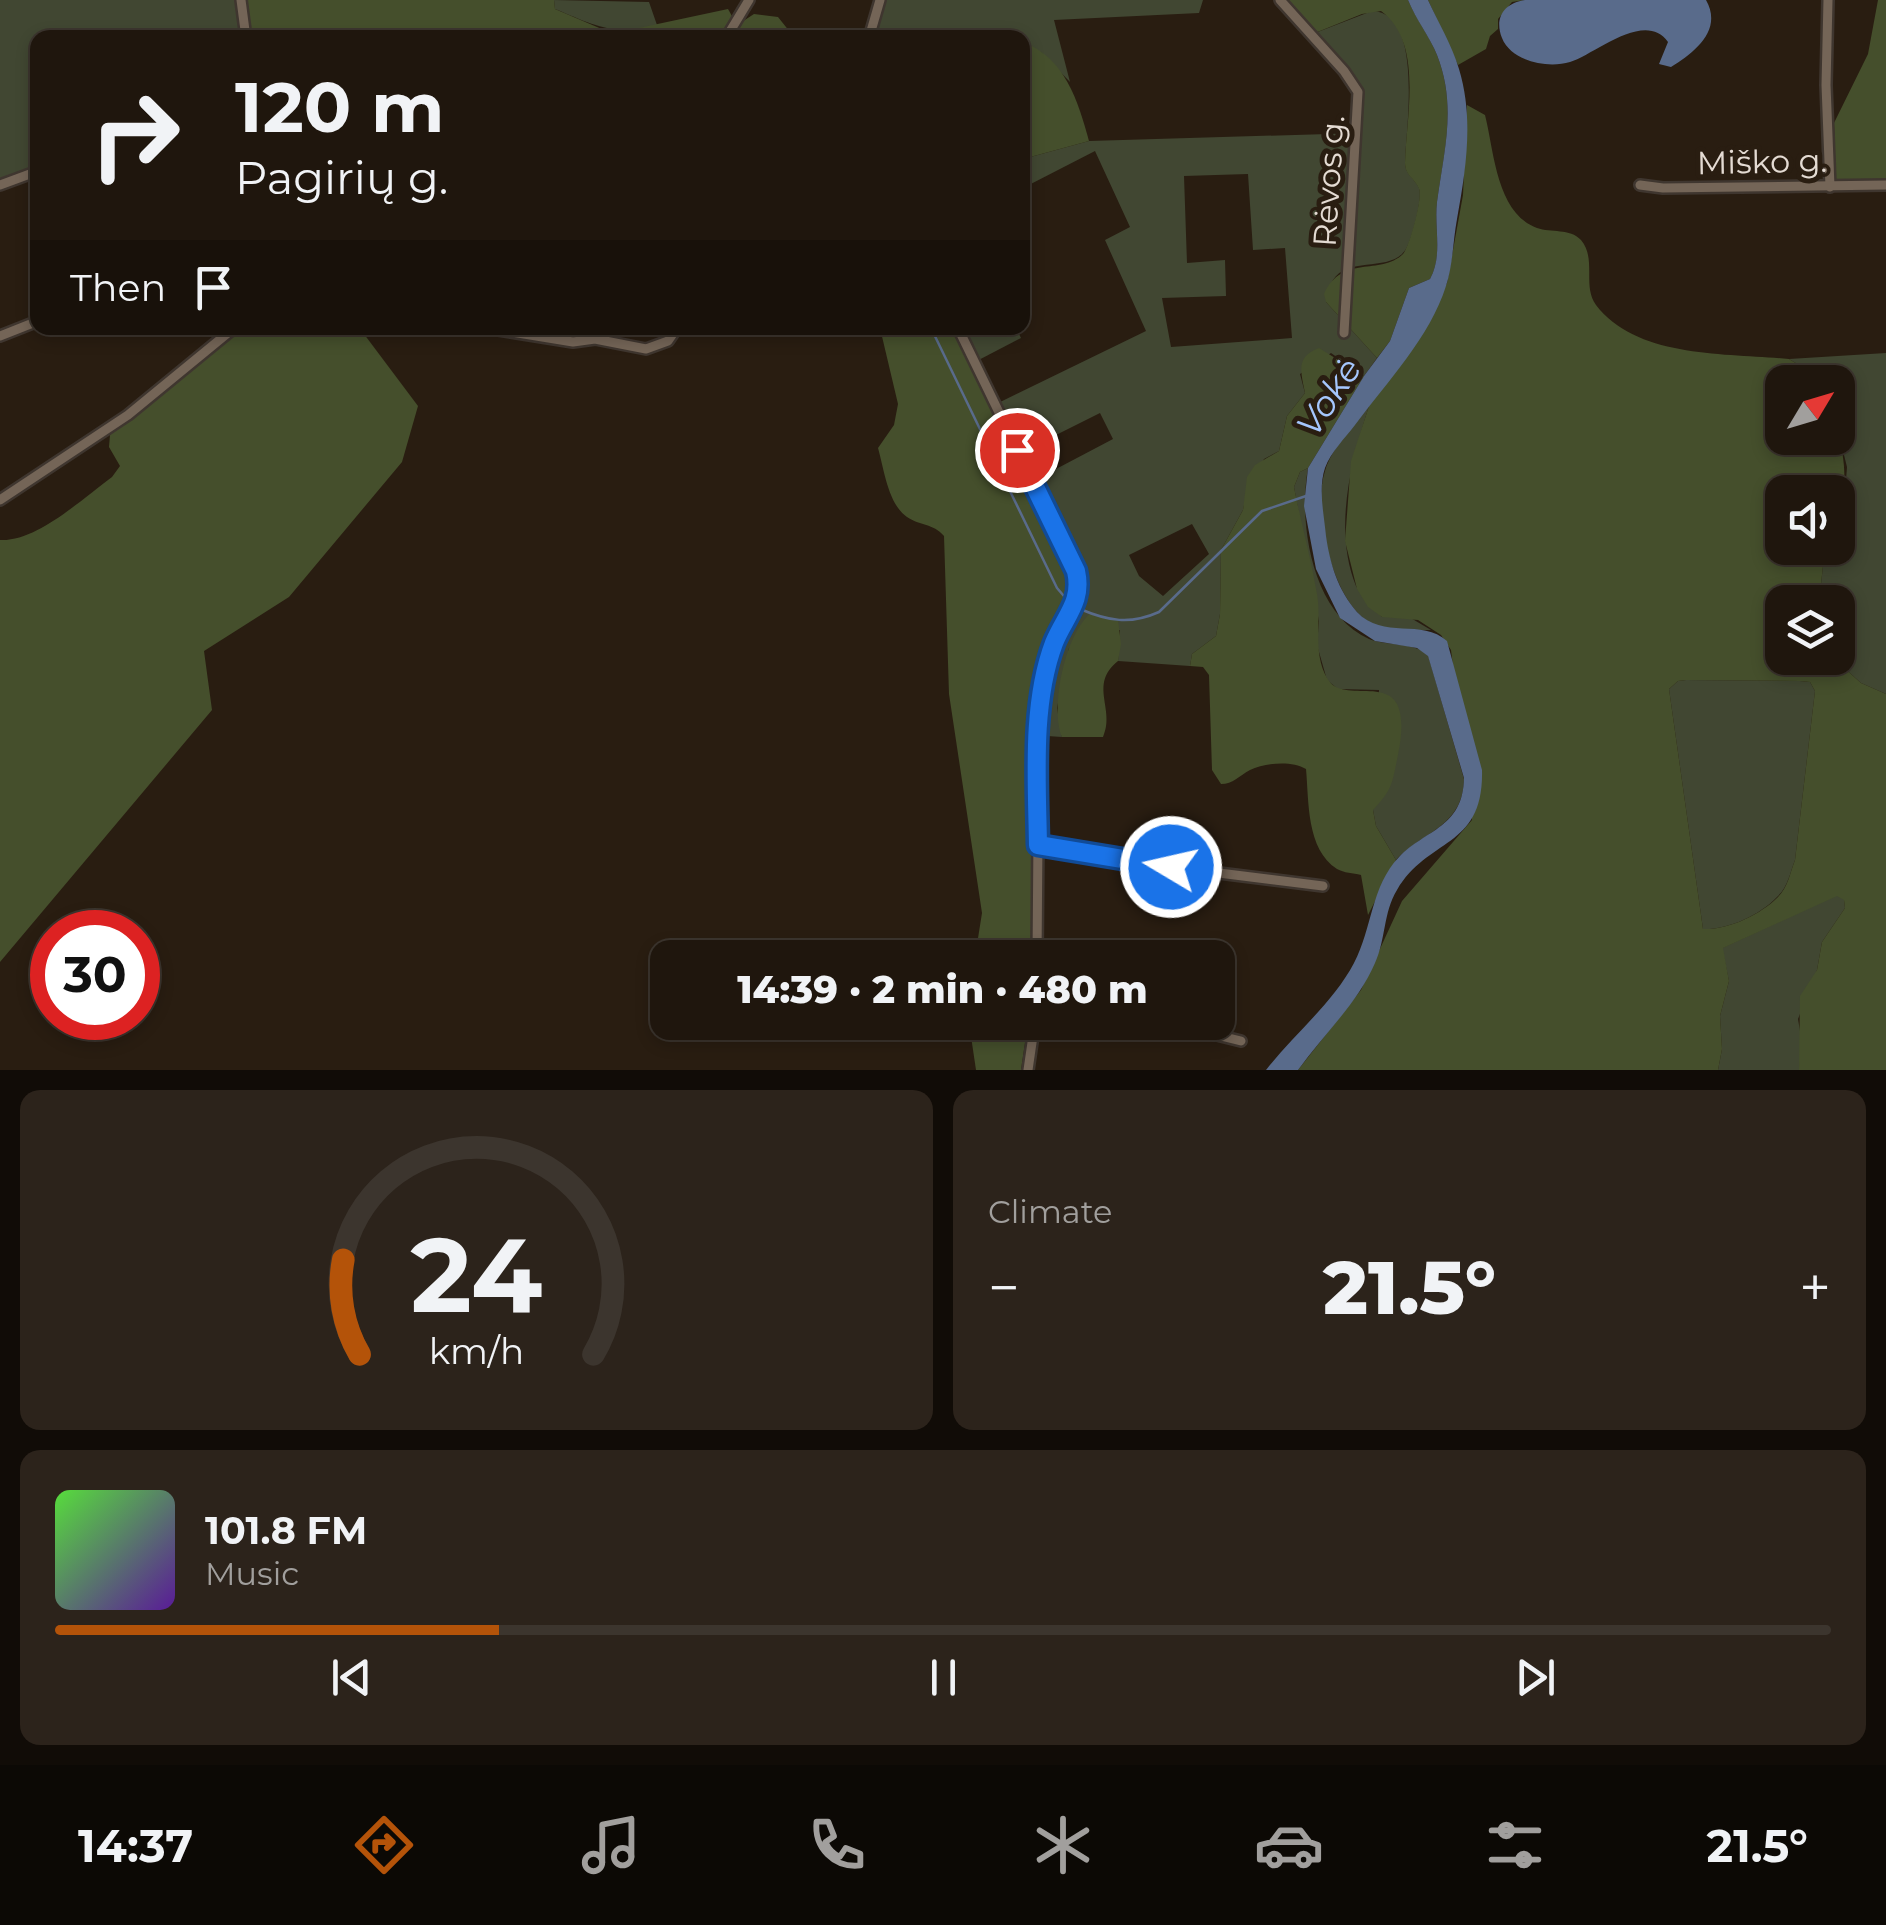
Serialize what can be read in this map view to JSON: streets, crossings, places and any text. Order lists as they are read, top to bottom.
{
  "streets": {
    "street": ["Miško g.", "Rėvos g."]
  },
  "water": ["Vokė"],
  "north": "top right",
  "page": {
    "turn": ["120 m", "Pagirių g."],
    "then": "Then",
    "limit": "30",
    "trip": "14:39 · 2 min · 480 m",
    "tile": "Climate",
    "heat": ["−", "21.5°", "+"],
    "song": ["101.8 FM", "Music"],
    "tabs": ["14:37", "21.5°"],
    "gauge": ["24", "km/h"]
  }
}
